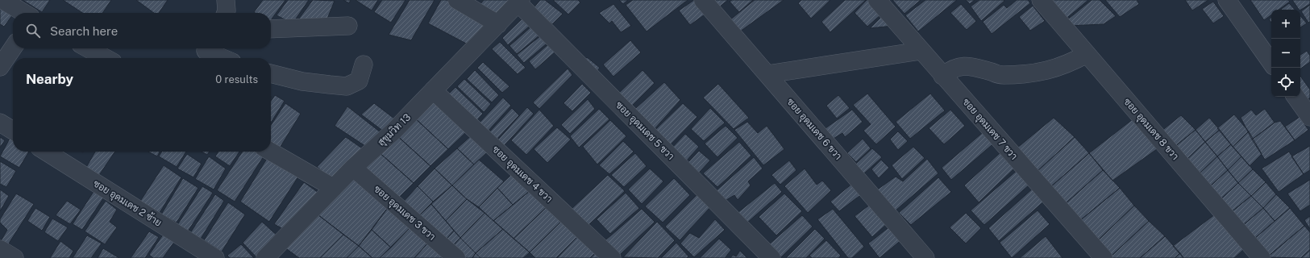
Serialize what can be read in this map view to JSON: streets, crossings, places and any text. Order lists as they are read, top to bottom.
{
  "streets": {
    "street": [
      "ซอย อุดมเดช 6 ขวา",
      "ซอย อุดมเดช 7 ขวา",
      "ซอย อุดมเดช 8 ขวา",
      "สุขุมวิท 13",
      "ซอย อุดมเดช 5 ขวา",
      "ซอย อุดมเดช 4 ขวา",
      "ซอย อุดมเดช 2 ซ้าย",
      "ซอย อุดมเดช 3 ขวา"
    ]
  },
  "crossings": [
    ["สุขุมวิท 13", "ซอย อุดมเดช 5 ขวา"],
    ["สุขุมวิท 13", "ซอย อุดมเดช 4 ขวา"],
    ["สุขุมวิท 13", "ซอย อุดมเดช 3 ขวา"]
  ],
  "page": {
    "map_buttons": ["+", "−"],
    "search": "Search here",
    "heading": ["Nearby", "0 results"]
  }
}
